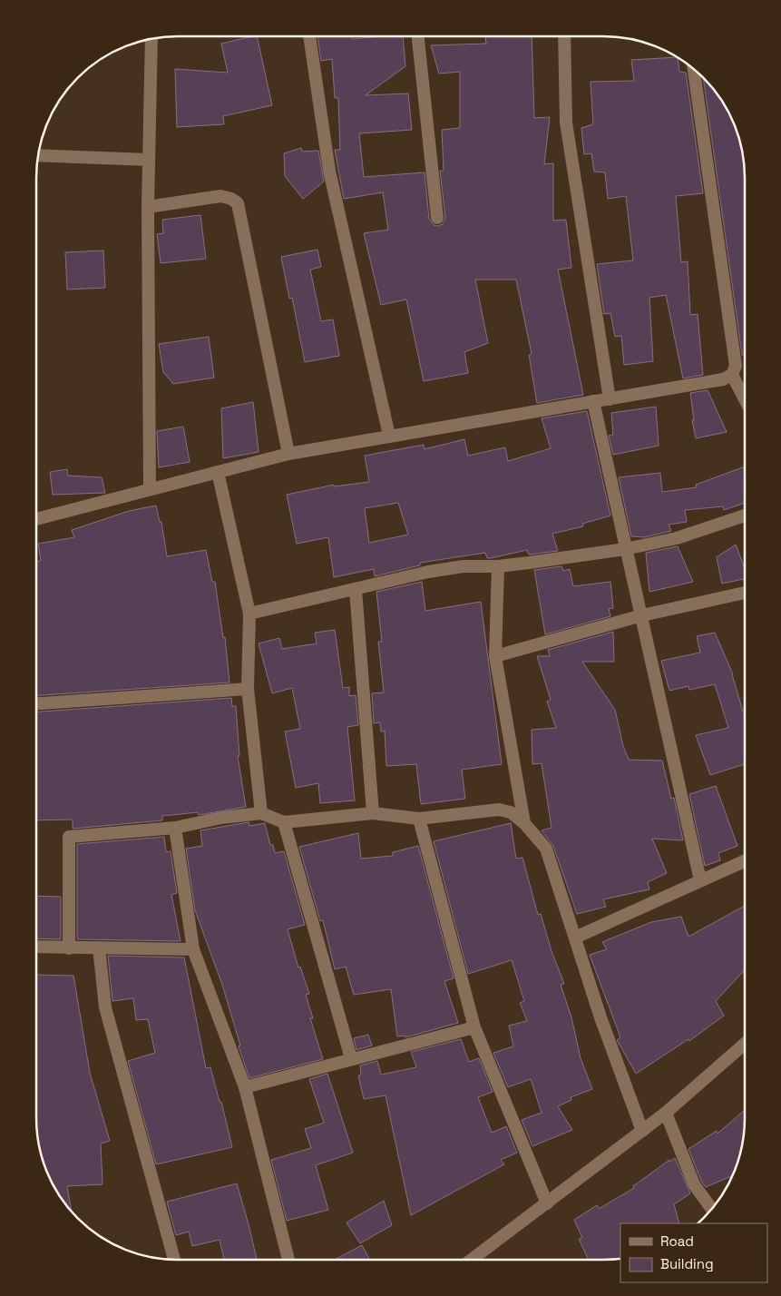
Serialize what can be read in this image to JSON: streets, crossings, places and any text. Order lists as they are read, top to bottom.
{
  "legend": ["Road", "Building"]
}
